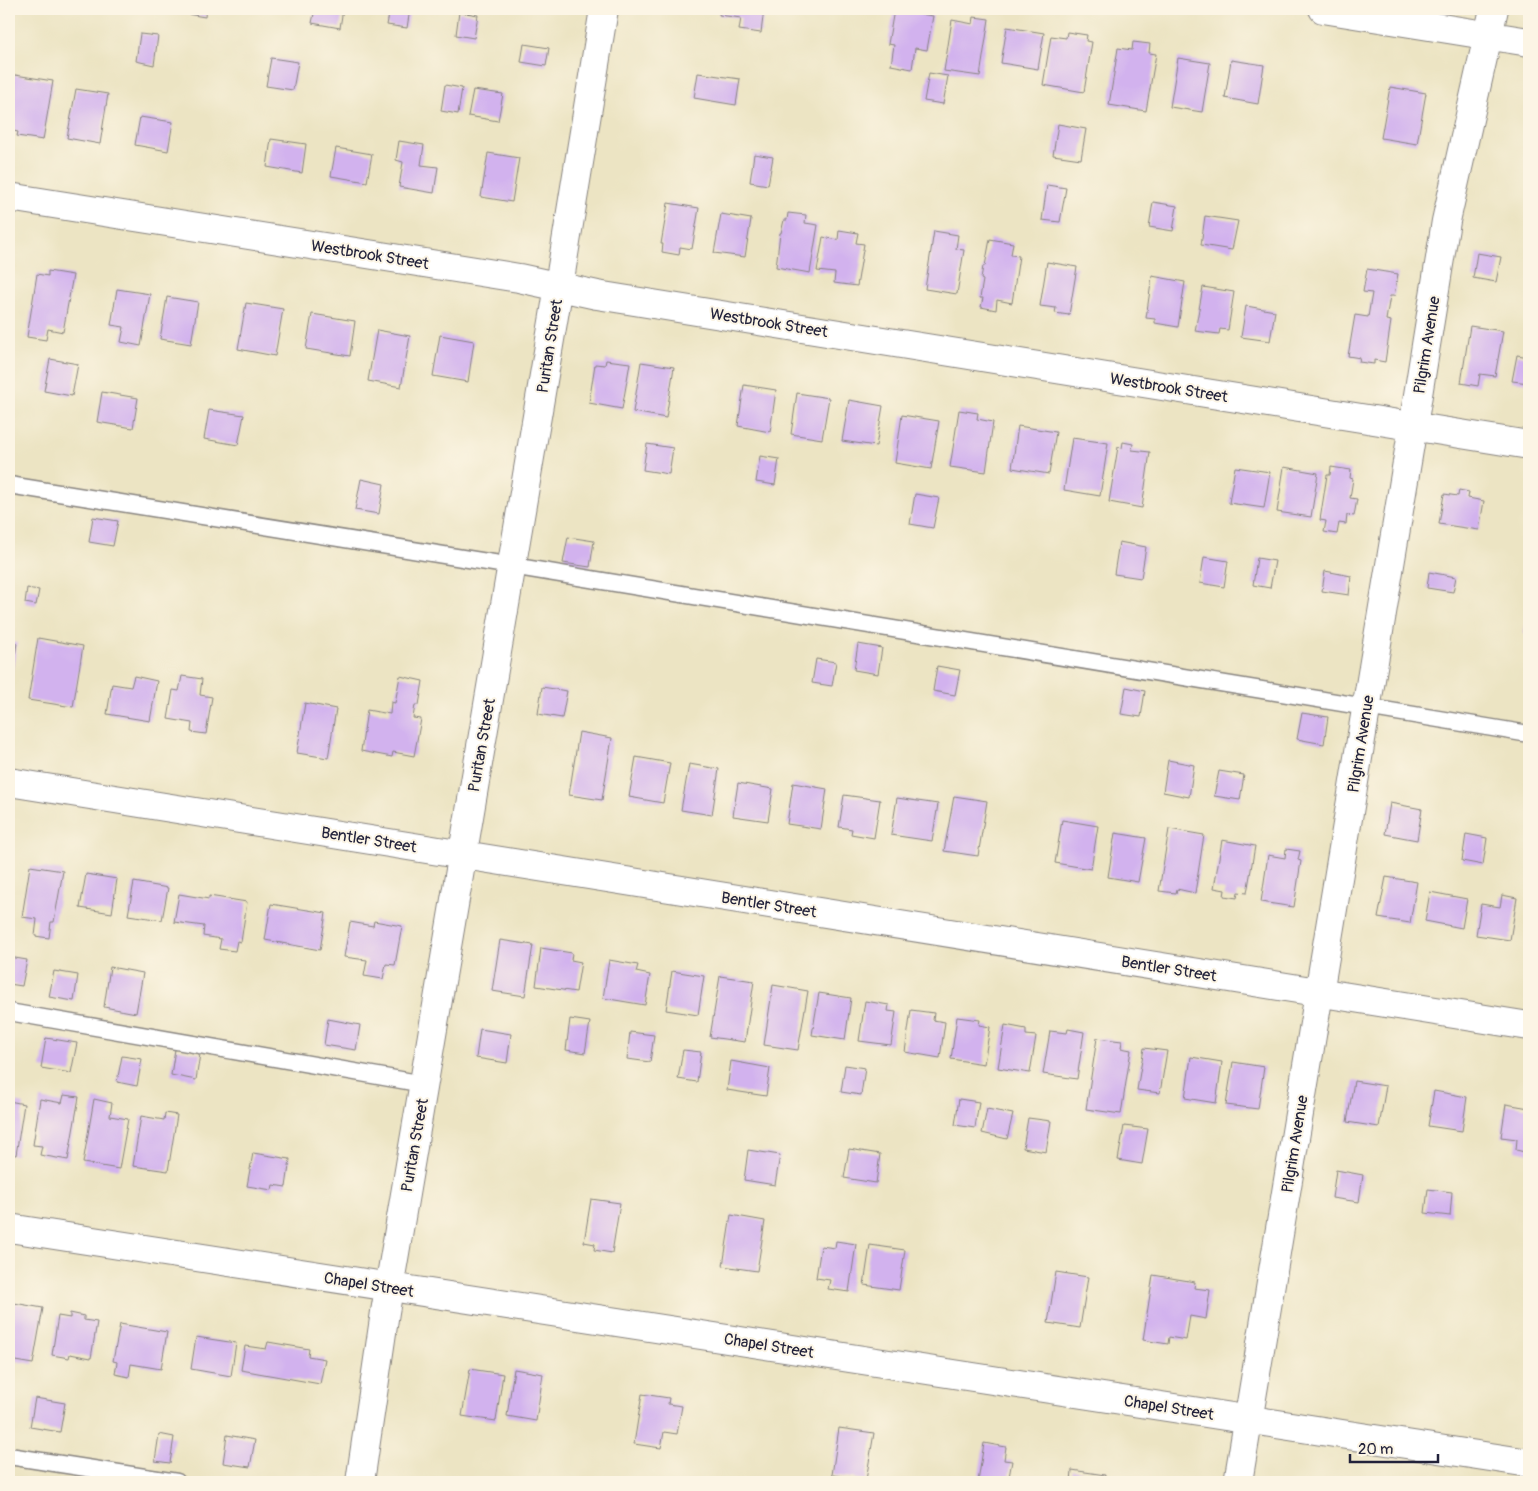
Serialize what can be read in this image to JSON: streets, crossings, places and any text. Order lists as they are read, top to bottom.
{
  "streets": {
    "street": [
      "Westbrook Street",
      "Pilgrim Avenue",
      "Puritan Street",
      "Bentler Street",
      "Chapel Street"
    ]
  },
  "crossings": [
    ["Westbrook Street", "Pilgrim Avenue"],
    ["Westbrook Street", "Puritan Street"],
    ["Pilgrim Avenue", "Bentler Street"],
    ["Pilgrim Avenue", "Chapel Street"],
    ["Puritan Street", "Bentler Street"],
    ["Puritan Street", "Chapel Street"]
  ],
  "scale_bar": "20 m"
}
